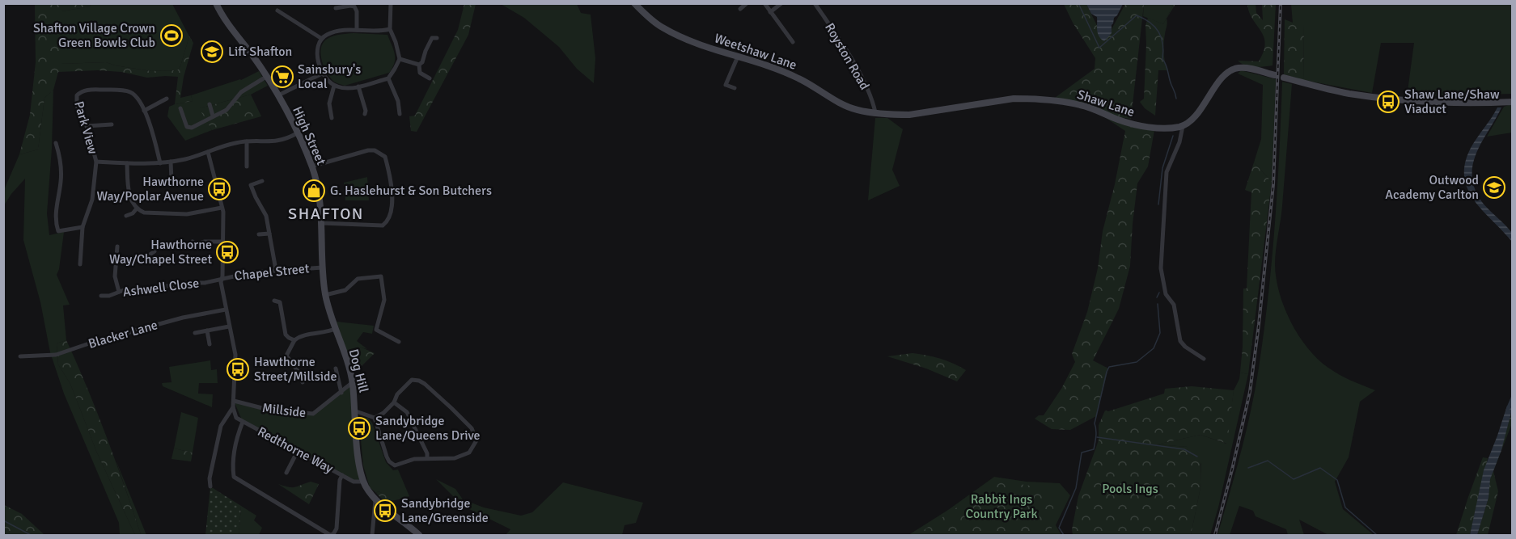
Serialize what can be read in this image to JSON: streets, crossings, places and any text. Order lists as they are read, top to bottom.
{
  "streets": {
    "street": [
      "Weetshaw Lane",
      "Royston Road",
      "Shaw Lane",
      "Park View",
      "High Street",
      "Chapel Street",
      "Ashwell Close",
      "Blacker Lane",
      "Dog Hill",
      "Millside",
      "Redthorne Way"
    ]
  },
  "crossings": [
    ["Weetshaw Lane", "Royston Road"],
    ["Weetshaw Lane", "Shaw Lane"],
    ["Royston Road", "Shaw Lane"],
    ["High Street", "Chapel Street"],
    ["High Street", "Dog Hill"],
    ["Chapel Street", "Ashwell Close"],
    ["Chapel Street", "Dog Hill"],
    ["Dog Hill", "Millside"],
    ["Dog Hill", "Redthorne Way"]
  ],
  "districts": ["SHAFTON"],
  "parks": ["Pools Ings", "Rabbit Ings Country Park"],
  "places": {
    "sports": ["Shafton Village Crown Green Bowls Club"],
    "school or university": ["Lift Shafton", "Outwood Academy Carlton"],
    "supermarket": ["Sainsbury's Local"],
    "bus stop": [
      "Shaw Lane/Shaw Viaduct",
      "Hawthorne Way/Poplar Avenue",
      "Hawthorne Way/Chapel Street",
      "Hawthorne Street/Millside",
      "Sandybridge Lane/Queens Drive",
      "Sandybridge Lane/Greenside"
    ],
    "shop": ["G. Haslehurst & Son Butchers"]
  }
}
